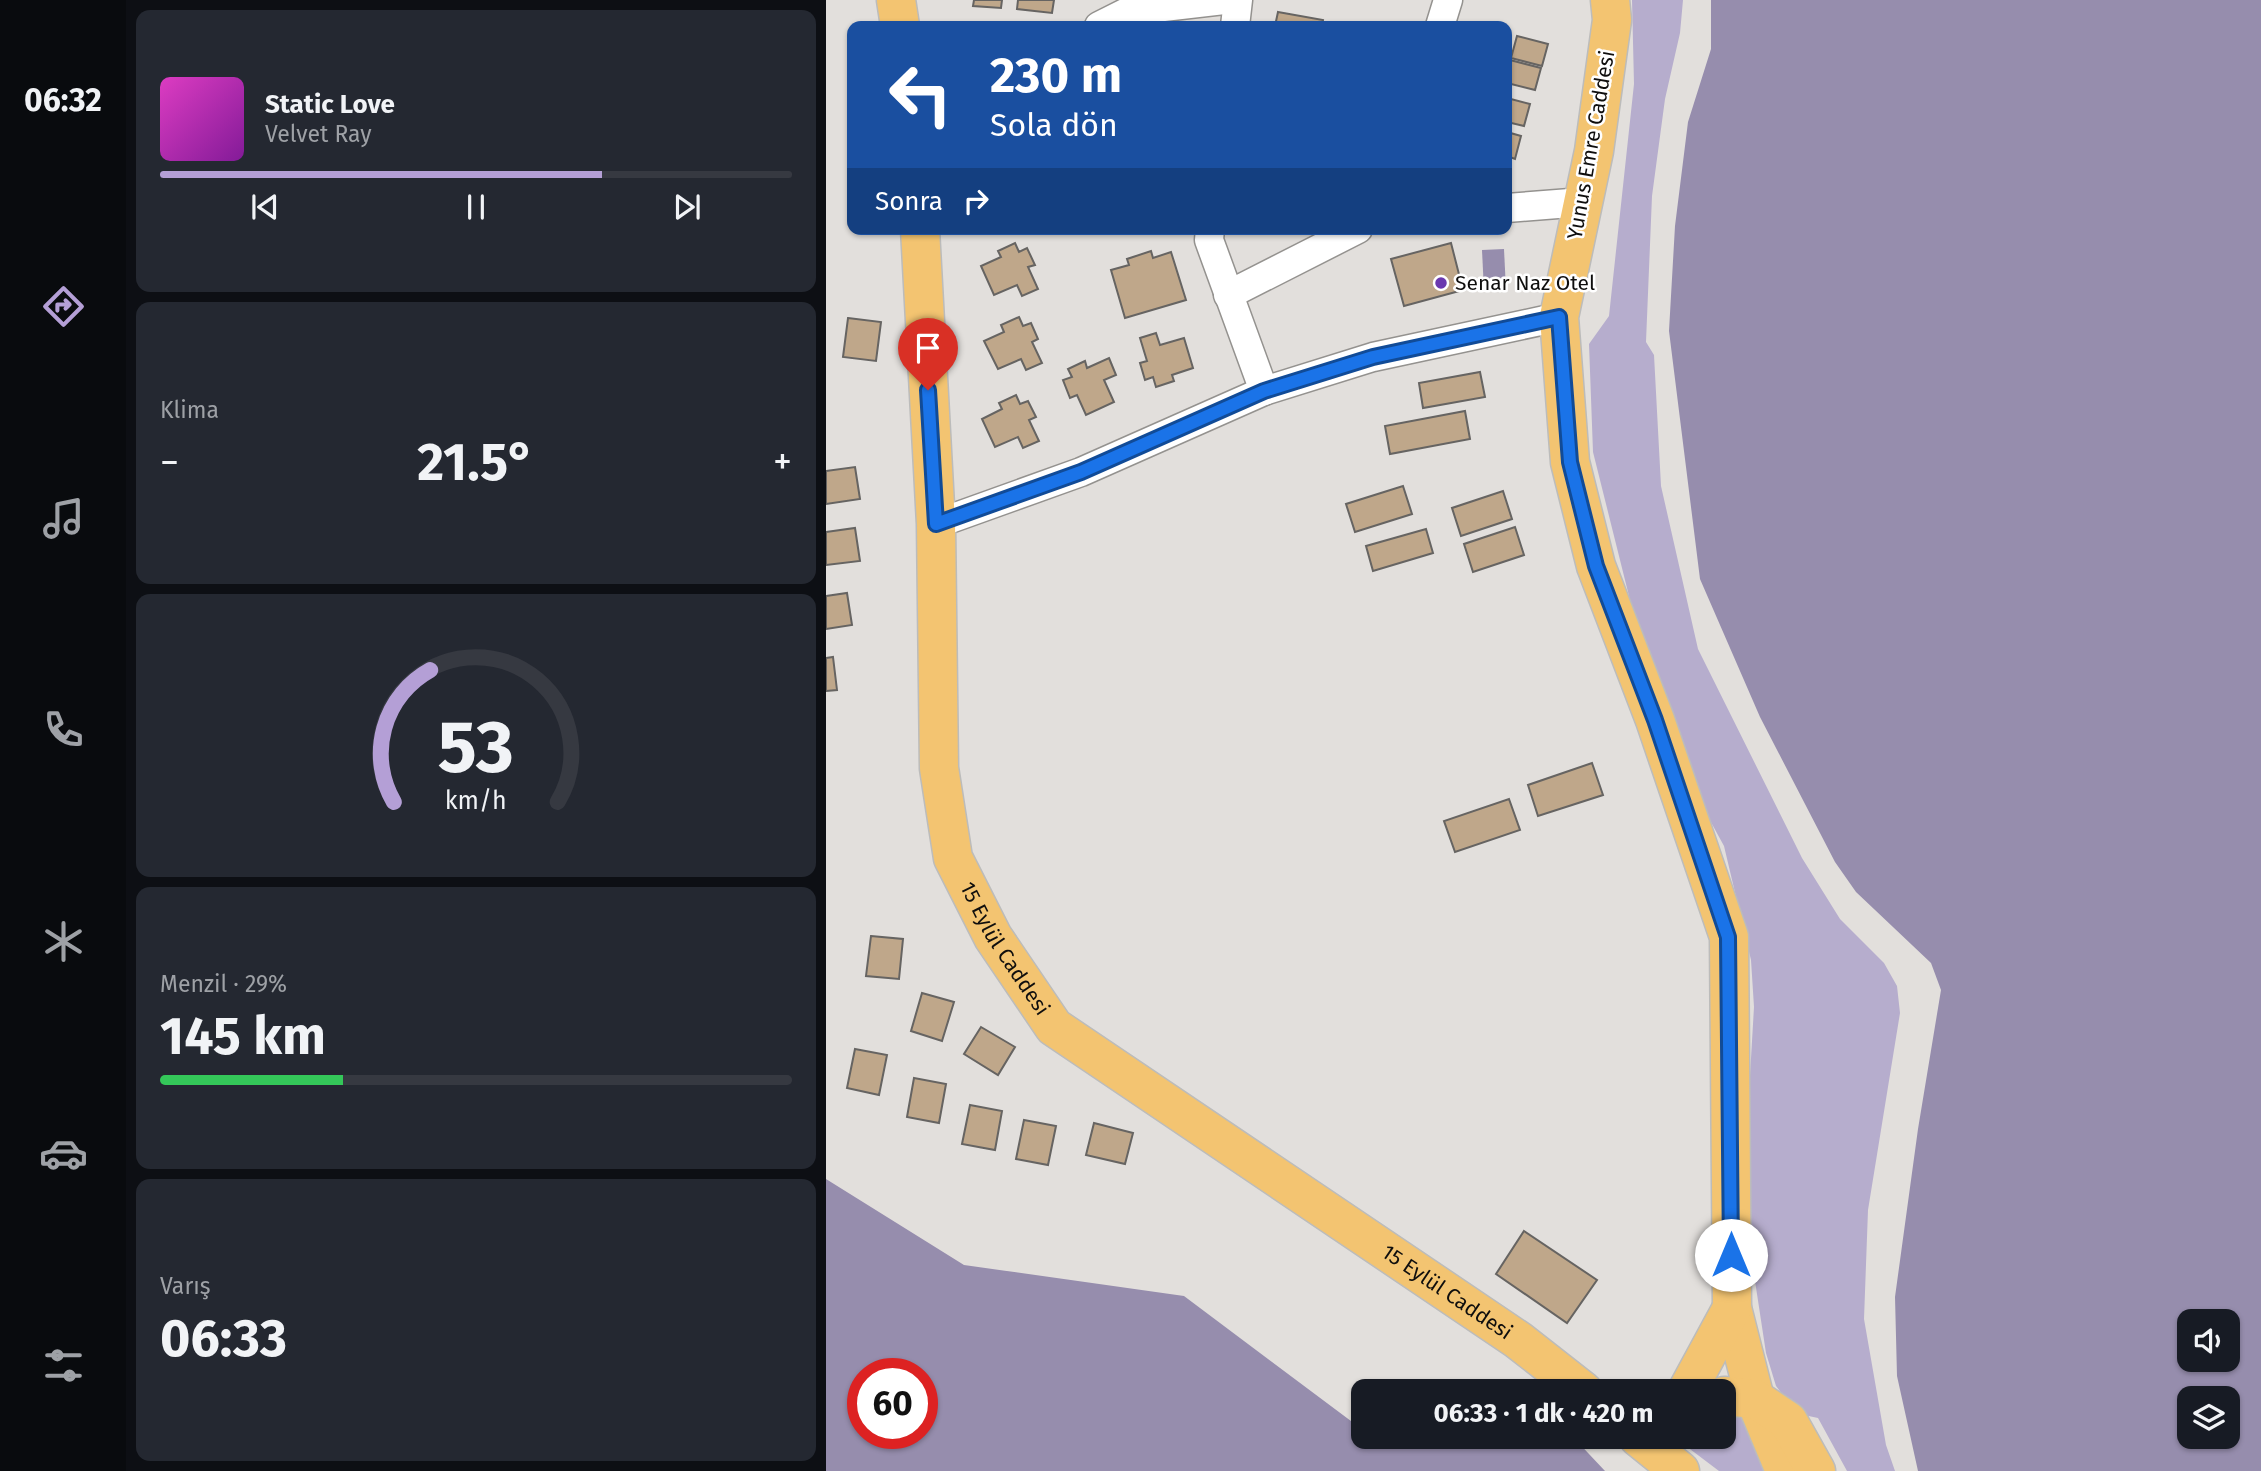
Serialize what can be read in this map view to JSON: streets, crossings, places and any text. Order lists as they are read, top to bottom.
{
  "streets": {
    "main road": ["Yunus Emre Caddesi", "15 Eylül Caddesi"]
  },
  "places": ["Senar Naz Otel"],
  "page": {
    "tabs": "06:32",
    "turn": ["230 m", "Sola dön"],
    "song": ["Static Love", "Velvet Ray"],
    "then": "Sonra",
    "tile": [
      "Klima",
      ["Menzil · 29%", "145 km"],
      ["Varış", "06:33"]
    ],
    "heat": ["−", "21.5°", "+"],
    "limit": "60",
    "trip": "06:33 · 1 dk · 420 m",
    "gauge": ["53", "km/h"]
  }
}
